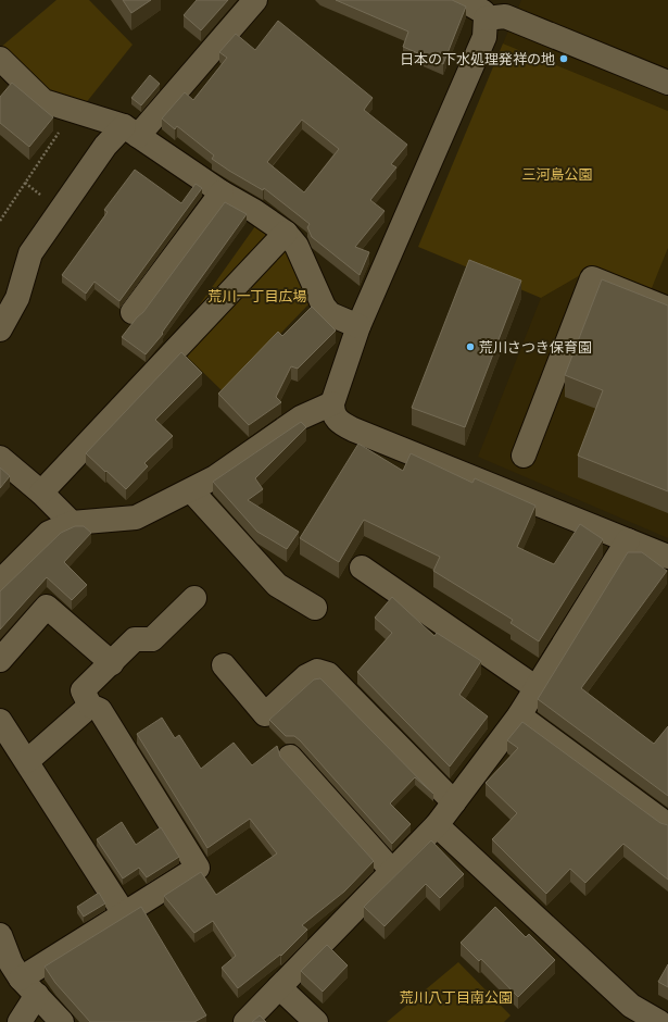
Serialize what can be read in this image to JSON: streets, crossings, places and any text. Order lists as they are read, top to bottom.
{
  "parks": ["三河島公園", "荒川一丁目広場", "荒川八丁目南公園"],
  "places": ["日本の下水処理発祥の地", "荒川さつき保育園"]
}
